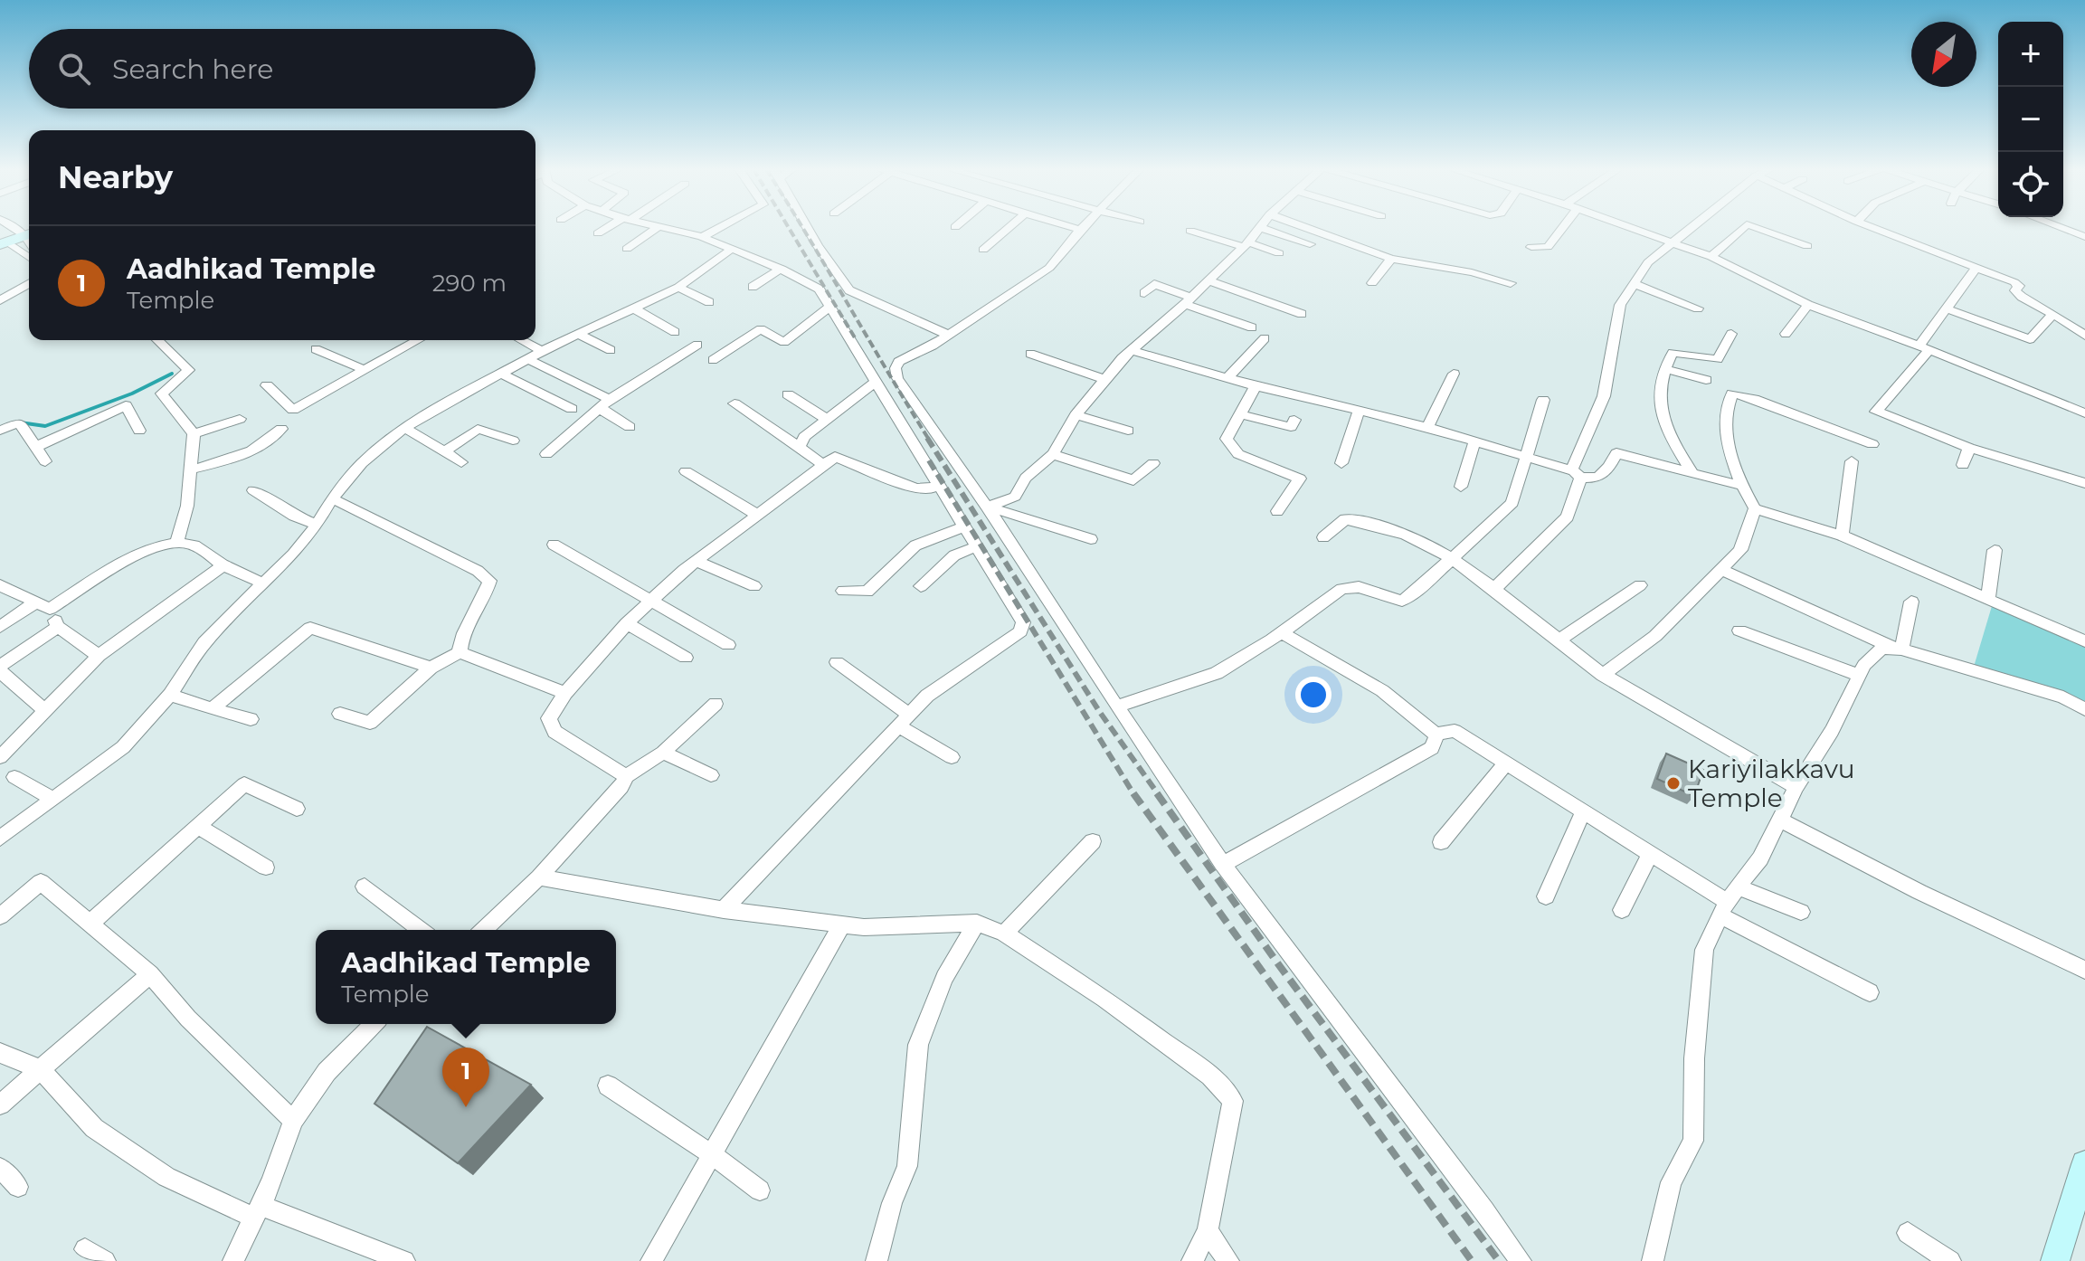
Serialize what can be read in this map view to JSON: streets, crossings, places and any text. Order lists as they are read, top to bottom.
{
  "places": ["Kariyilakkavu Temple"],
  "north": "bottom left",
  "page": {
    "map_buttons": ["+", "−"],
    "search": "Search here",
    "heading": "Nearby",
    "list": [
      {
        "mark": "1",
        "name": "Aadhikad Temple",
        "note": "Temple",
        "value": "290 m"
      }
    ],
    "popup": ["Aadhikad Temple", "Temple"],
    "pins": "1"
  }
}
